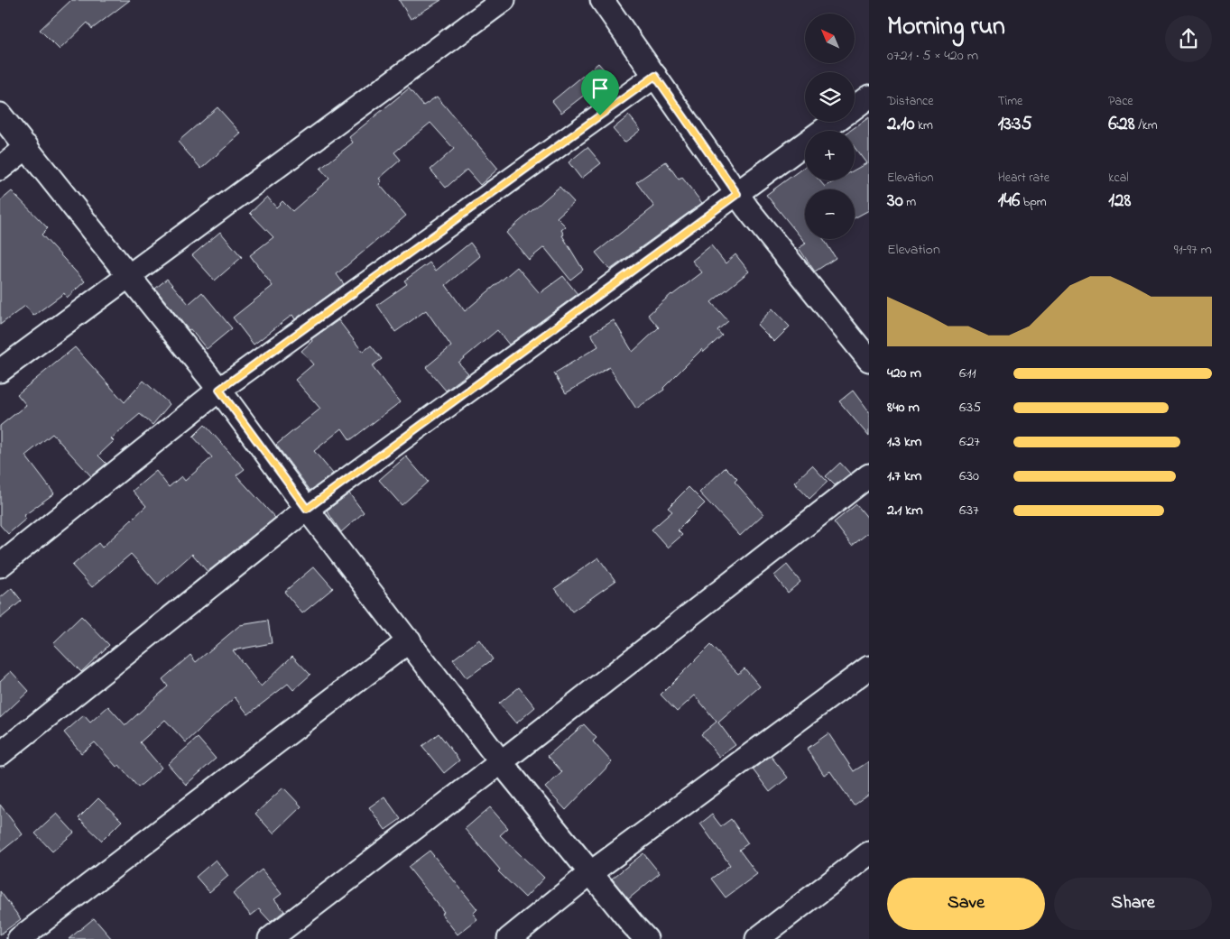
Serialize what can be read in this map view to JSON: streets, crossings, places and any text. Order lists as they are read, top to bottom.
{
  "north": "top left",
  "page": {
    "heading": ["Morning run", "07:21 · 5 × 420 m"],
    "map_buttons": ["+", "−"],
    "stats": [
      ["Distance", "2.10 km"],
      ["Time", "13:35"],
      ["Pace", "6:28 /km"],
      ["Elevation", "30 m"],
      ["Heart rate", "146 bpm"],
      ["kcal", "128"]
    ],
    "chart": ["Elevation", "91–97 m"],
    "list": [
      {
        "name": "420 m",
        "note": "6:11"
      },
      {
        "name": "840 m",
        "note": "6:35"
      },
      {
        "name": "1.3 km",
        "note": "6:27"
      },
      {
        "name": "1.7 km",
        "note": "6:30"
      },
      {
        "name": "2.1 km",
        "note": "6:37"
      }
    ],
    "buttons": ["Save", "Share"]
  }
}
